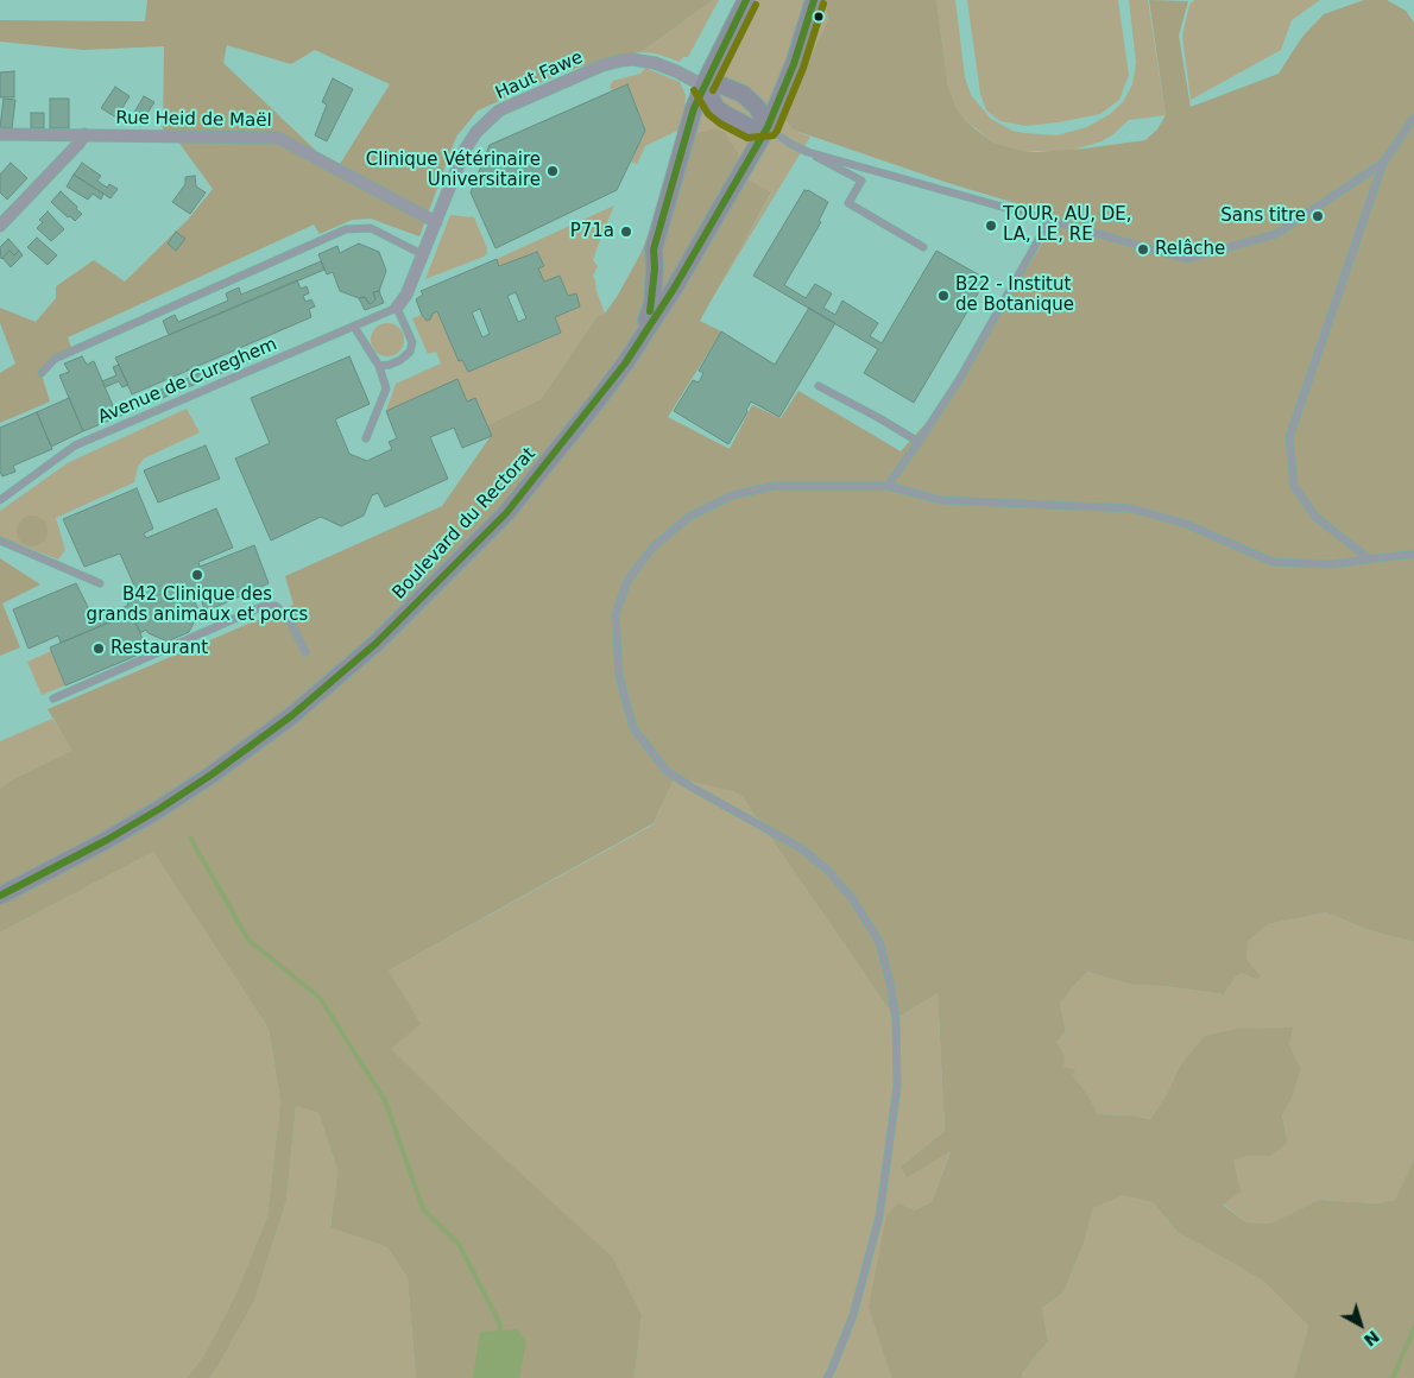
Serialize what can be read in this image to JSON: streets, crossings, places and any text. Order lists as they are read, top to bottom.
{
  "streets": {
    "main road": ["Boulevard du Rectorat"],
    "street": ["Haut Fawe", "Rue Heid de Maël"],
    "lane": ["Avenue de Cureghem"]
  },
  "crossings": [
    ["Haut Fawe", "Rue Heid de Maël"],
    ["Haut Fawe", "Avenue de Cureghem"]
  ],
  "places": [
    "Clinique Vétérinaire Universitaire",
    "Sans titre",
    "TOUR, AU, DE, LA, LE, RE",
    "P71a",
    "Relâche",
    "B22 - Institut de Botanique",
    "B42 Clinique des grands animaux et porcs",
    "Restaurant"
  ],
  "north": "bottom right"
}
